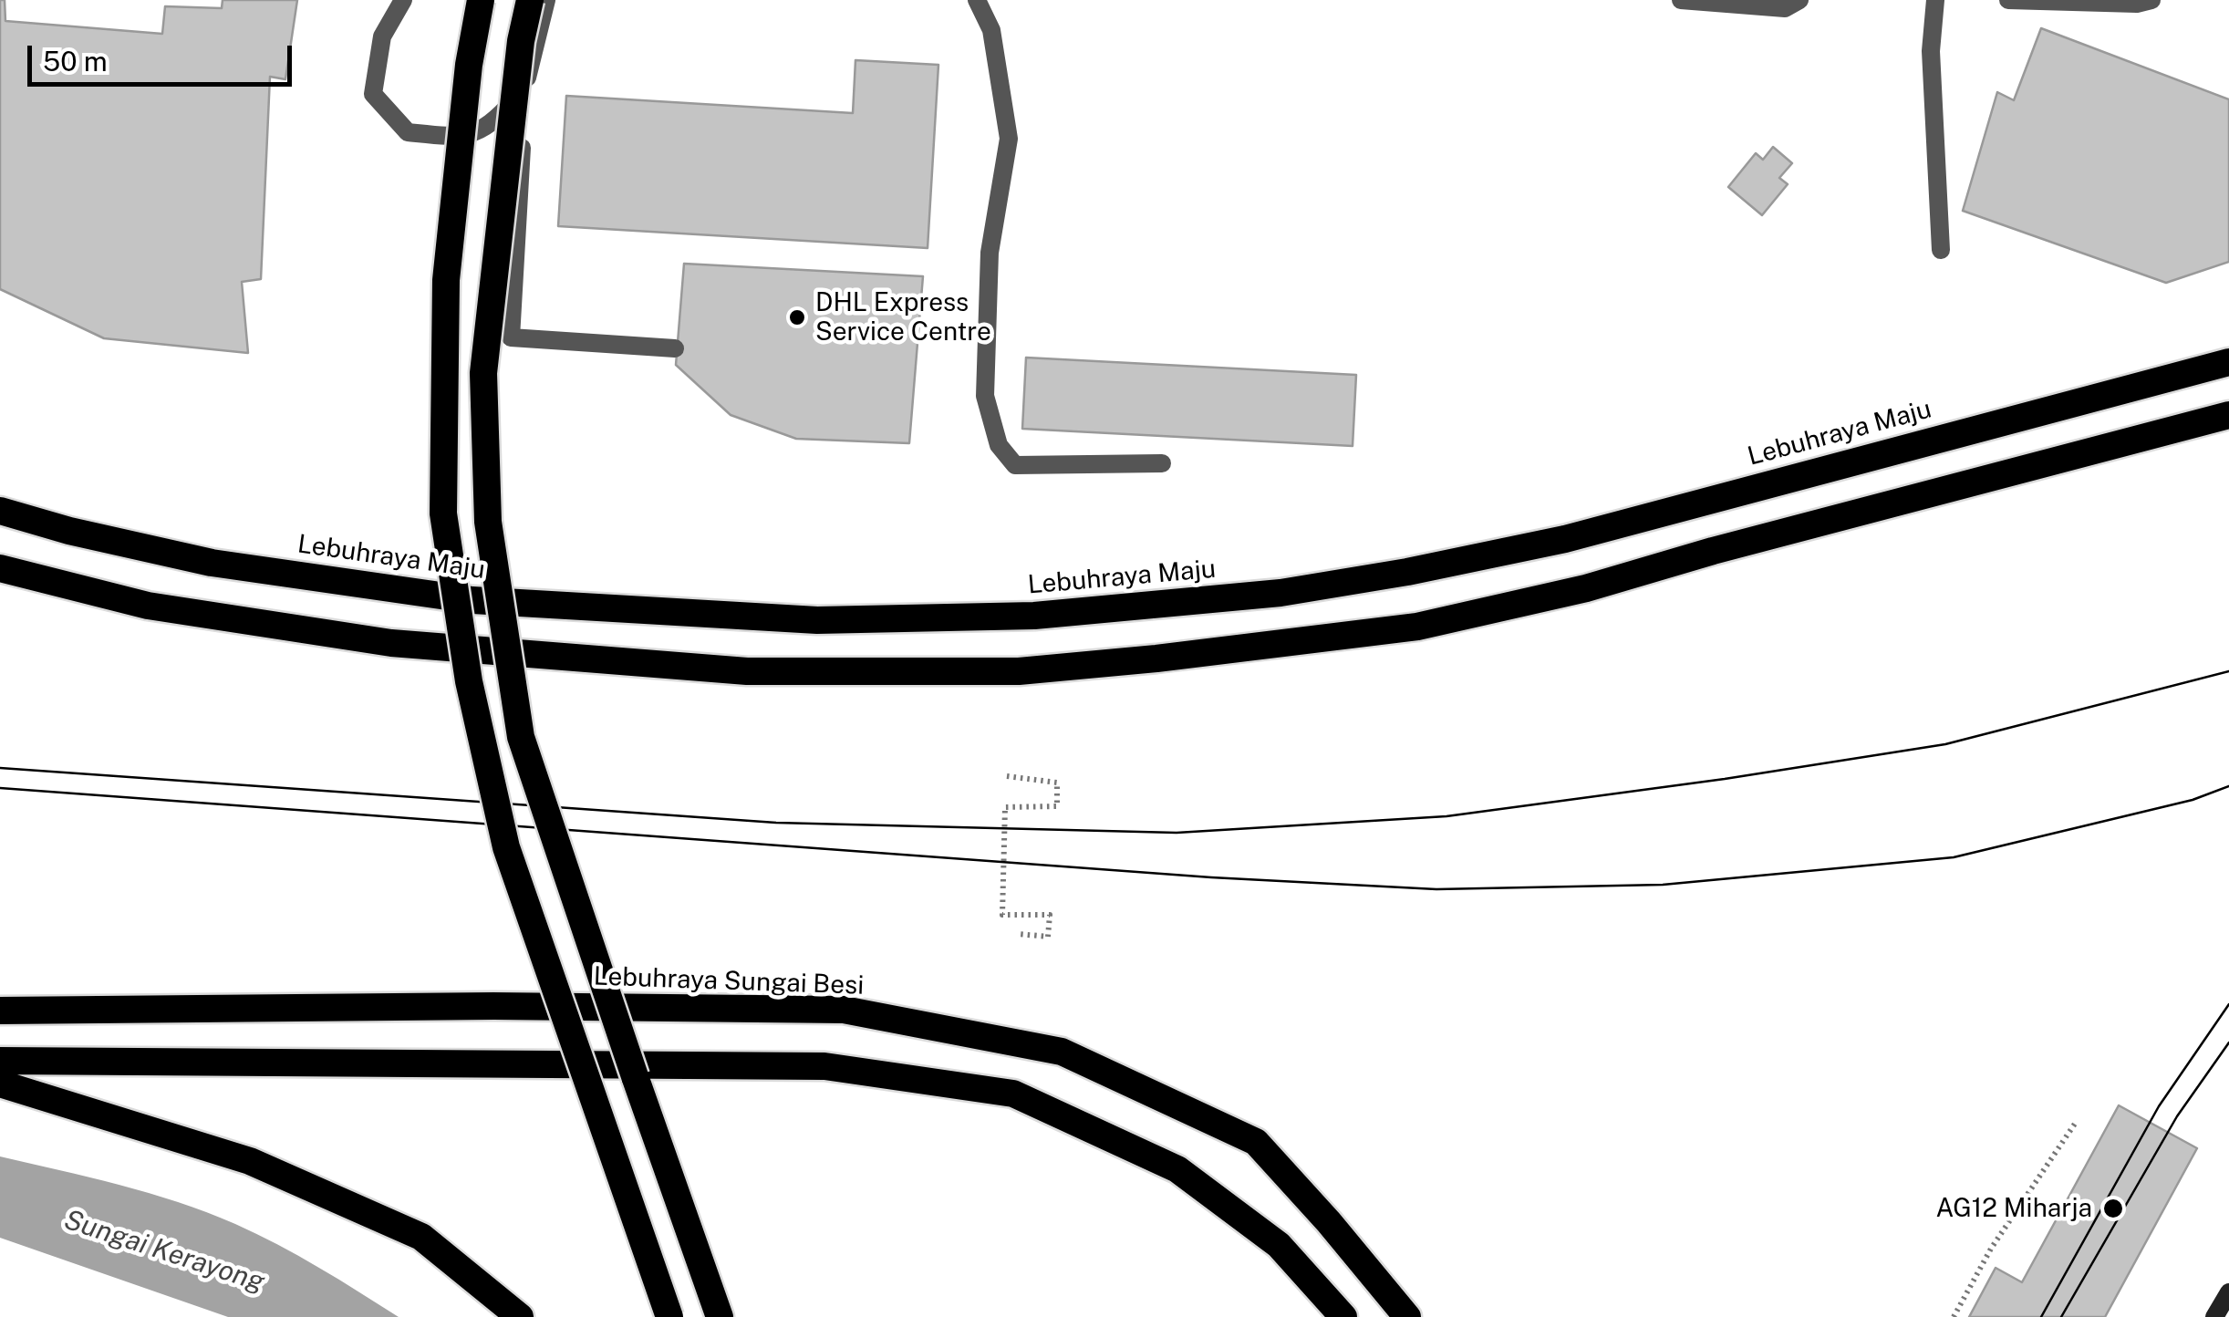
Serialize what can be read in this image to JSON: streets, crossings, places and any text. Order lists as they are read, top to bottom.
{
  "streets": {
    "highway": ["Lebuhraya Maju", "Lebuhraya Sungai Besi"]
  },
  "water": ["Sungai Kerayong"],
  "places": ["DHL Express Service Centre", "AG12 Miharja"],
  "scale_bar": "50 m"
}
